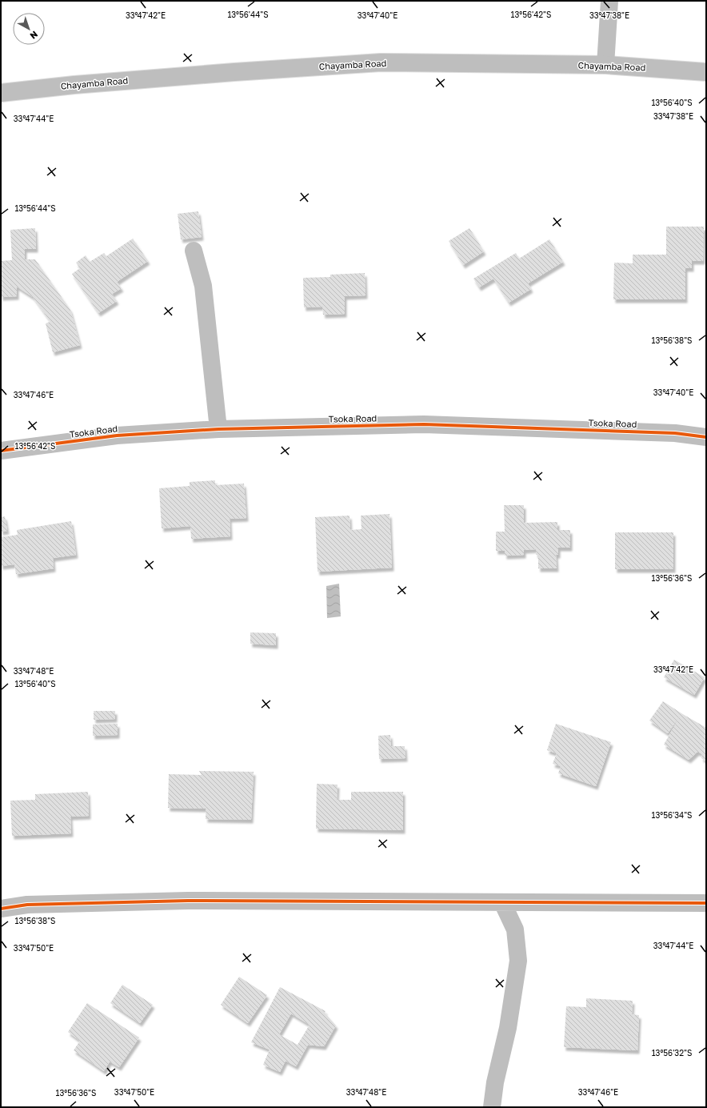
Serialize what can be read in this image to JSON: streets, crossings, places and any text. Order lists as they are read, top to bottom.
{
  "streets": {
    "street": ["Chayamba Road", "Tsoka Road"]
  },
  "north": "bottom right",
  "coordinates": [
    "13°56'44\"S",
    "13°56'42\"S",
    "33°47'38\"E",
    "33°47'42\"E",
    "33°47'40\"E",
    "13°56'40\"S",
    "33°47'44\"E",
    "13°56'38\"S",
    "33°47'46\"E",
    "13°56'36\"S",
    "33°47'48\"E",
    "13°56'34\"S",
    "33°47'50\"E",
    "13°56'32\"S"
  ]
}
